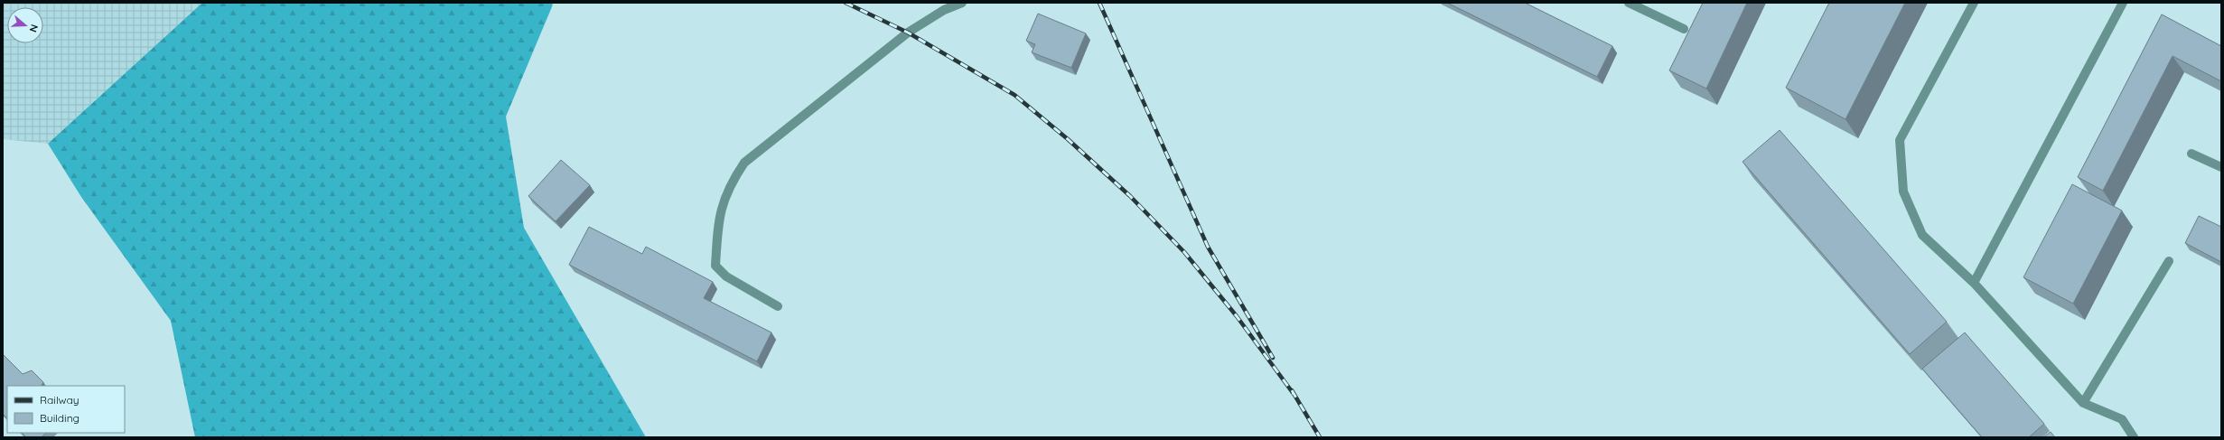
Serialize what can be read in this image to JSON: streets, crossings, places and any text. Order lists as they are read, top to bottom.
{
  "legend": ["Railway", "Building"],
  "north": "right"
}
